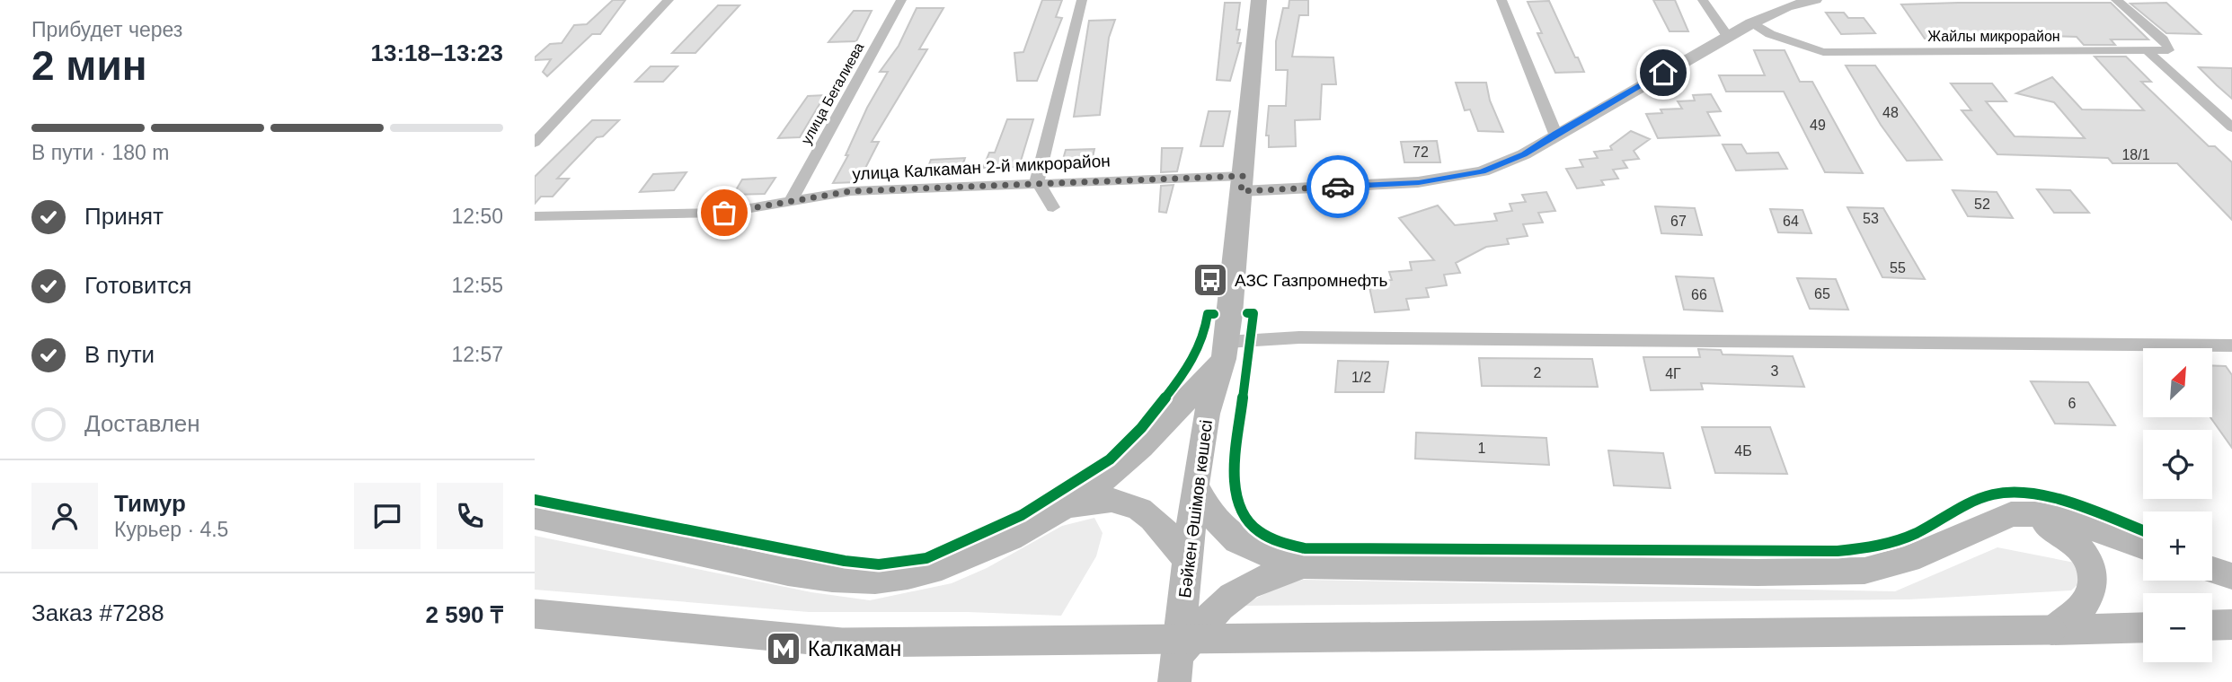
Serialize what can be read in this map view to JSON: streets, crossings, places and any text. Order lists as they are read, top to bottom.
{
  "streets": {
    "main road": ["Бәйкен Әшімов көшесі"],
    "street": ["Жайлы микрорайон", "улица Бегалиева", "улица Калкаман 2-й микрорайон"]
  },
  "crossings": [
    ["улица Бегалиева", "улица Калкаман 2-й микрорайон"],
    ["улица Калкаман 2-й микрорайон", "Бәйкен Әшімов көшесі"]
  ],
  "places": {
    "bus stop": ["АЗС Газпромнефть"],
    "metro station": ["Калкаман"]
  },
  "house_numbers": [
    "48",
    "49",
    "72",
    "18/1",
    "52",
    "53",
    "67",
    "64",
    "55",
    "65",
    "66",
    "3",
    "2",
    "4Г",
    "1/2",
    "6",
    "1",
    "4Б"
  ],
  "north": "top right",
  "page": {
    "heading": ["2 мин", "Прибудет через", "13:18–13:23"],
    "panel": [
      "Тимур",
      "Курьер · 4.5",
      "Заказ #7288",
      "2 590 ₸"
    ],
    "bar": "В пути · 180 m",
    "list": [
      ["Принят", "12:50"],
      ["Готовится", "12:55"],
      ["В пути", "12:57"],
      "Доставлен"
    ],
    "map_buttons": ["+", "−"]
  }
}
